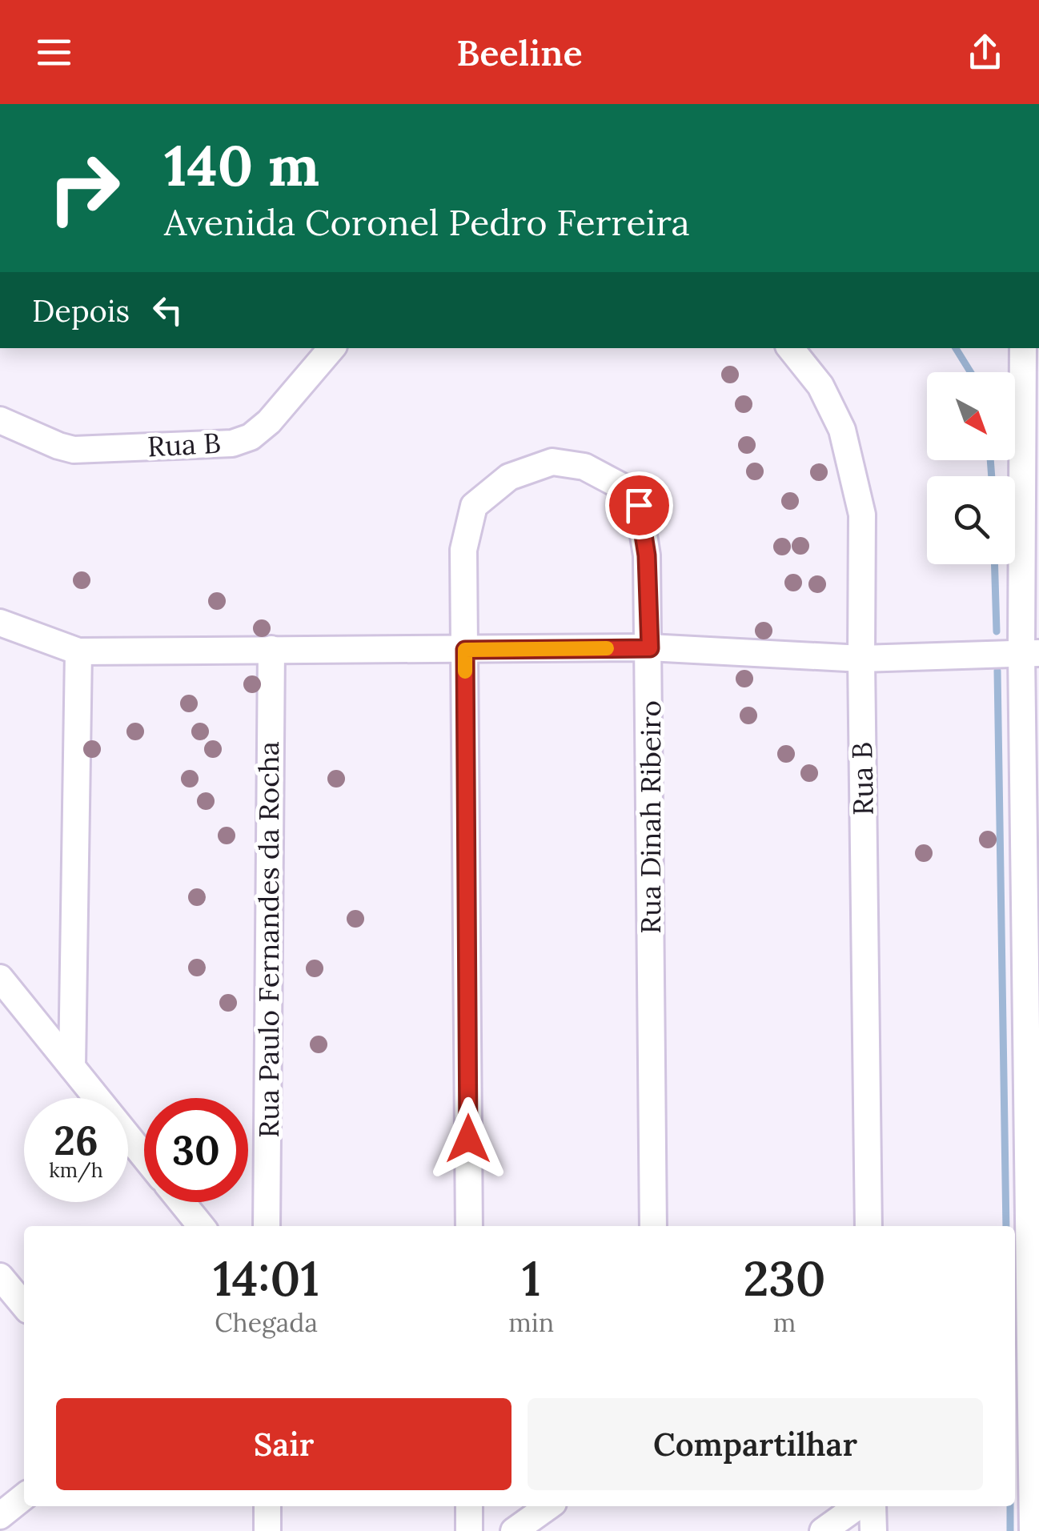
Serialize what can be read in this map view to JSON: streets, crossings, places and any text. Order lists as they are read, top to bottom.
{
  "streets": {
    "street": ["Rua B", "Rua Dinah Ribeiro", "Rua Paulo Fernandes da Rocha"]
  },
  "north": "bottom right",
  "page": {
    "header": "Beeline",
    "turn": ["140 m", "Avenida Coronel Pedro Ferreira"],
    "then": "Depois",
    "speed": "26 km/h",
    "limit": "30",
    "eta": [
      "14:01",
      "Chegada",
      "1",
      "min",
      "230",
      "m"
    ],
    "buttons": ["Sair", "Compartilhar"]
  }
}
